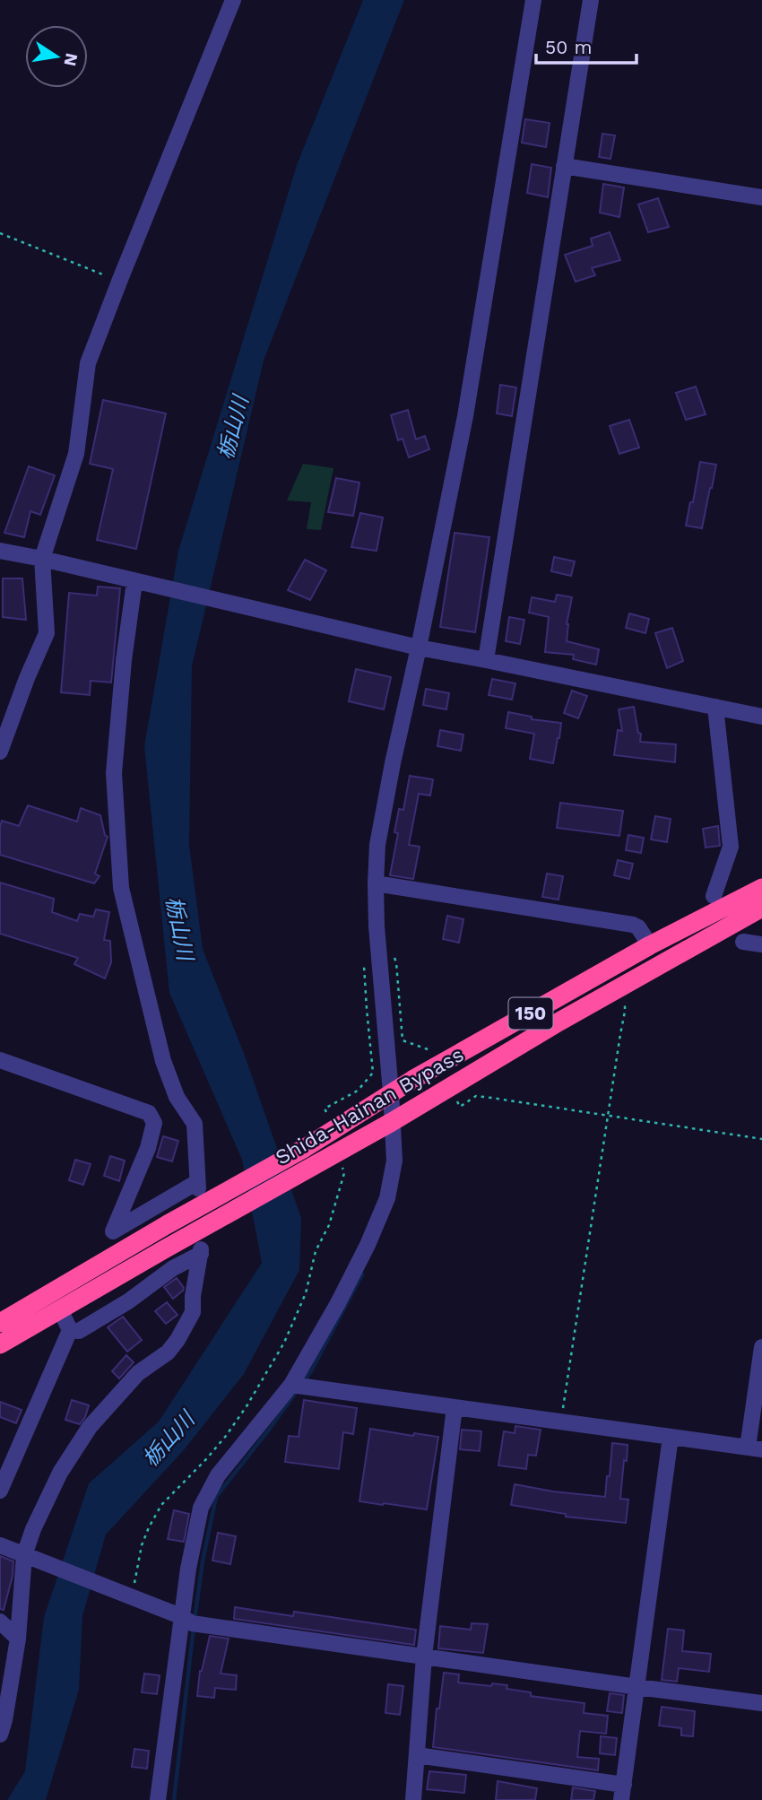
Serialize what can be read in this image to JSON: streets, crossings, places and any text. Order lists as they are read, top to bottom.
{
  "streets": {
    "highway": ["150", "Shida-Hainan Bypass"]
  },
  "water": ["栃山川"],
  "scale_bar": "50 m",
  "north": "right"
}
